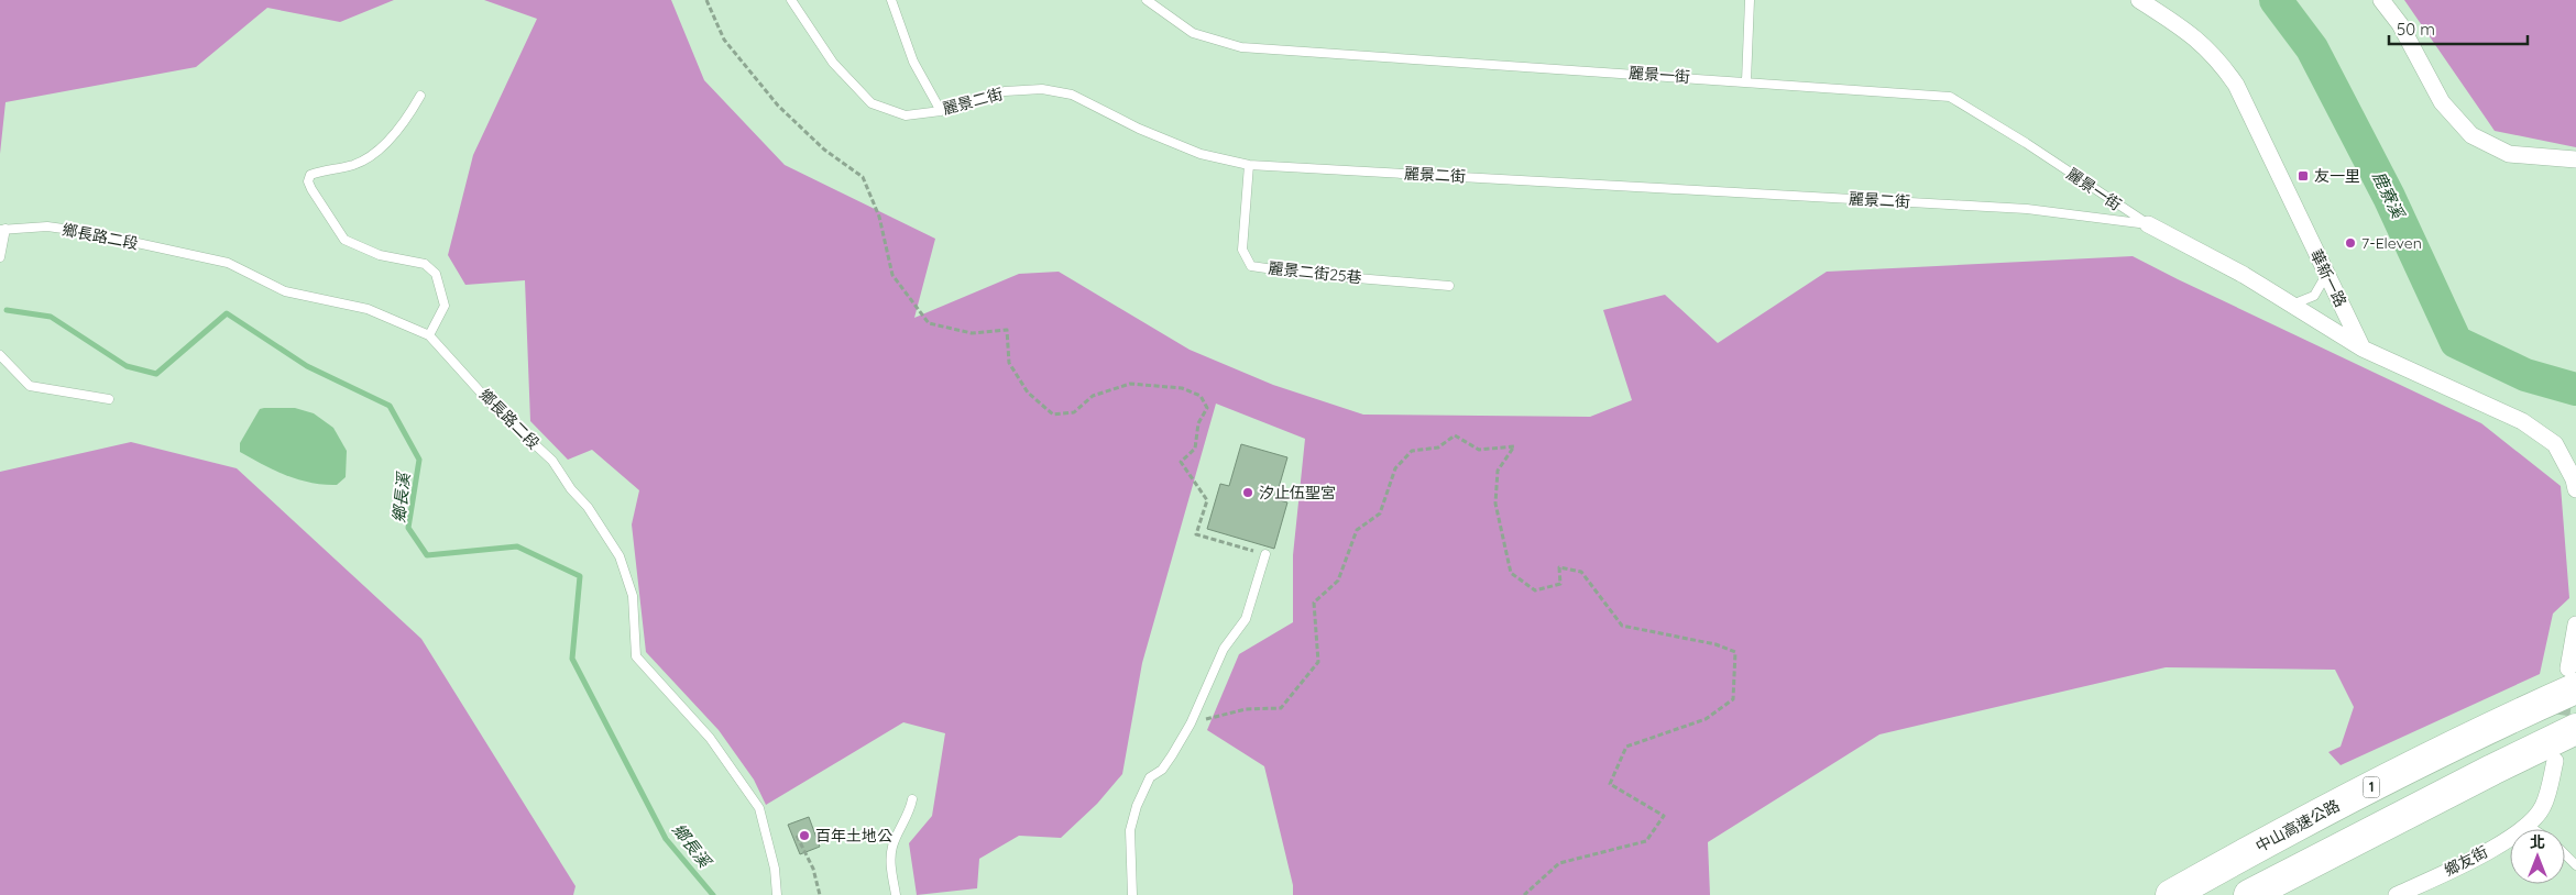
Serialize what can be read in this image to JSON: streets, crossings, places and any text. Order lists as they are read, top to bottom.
{
  "streets": {
    "highway": ["1", "中山高速公路"],
    "street": ["華新一路", "鄉友街"],
    "lane": [
      "麗景一街",
      "麗景二街",
      "鄉長路二段",
      "麗景二街25巷"
    ]
  },
  "crossings": [
    ["麗景一街", "麗景二街"],
    ["麗景二街", "麗景二街25巷"]
  ],
  "water": ["鹿寮溪", "鄉長溪"],
  "places": {
    "transit": ["友一里"],
    "other": ["7-Eleven", "汐止伍聖宮", "百年土地公"]
  },
  "scale_bar": "50 m",
  "north": "top"
}
